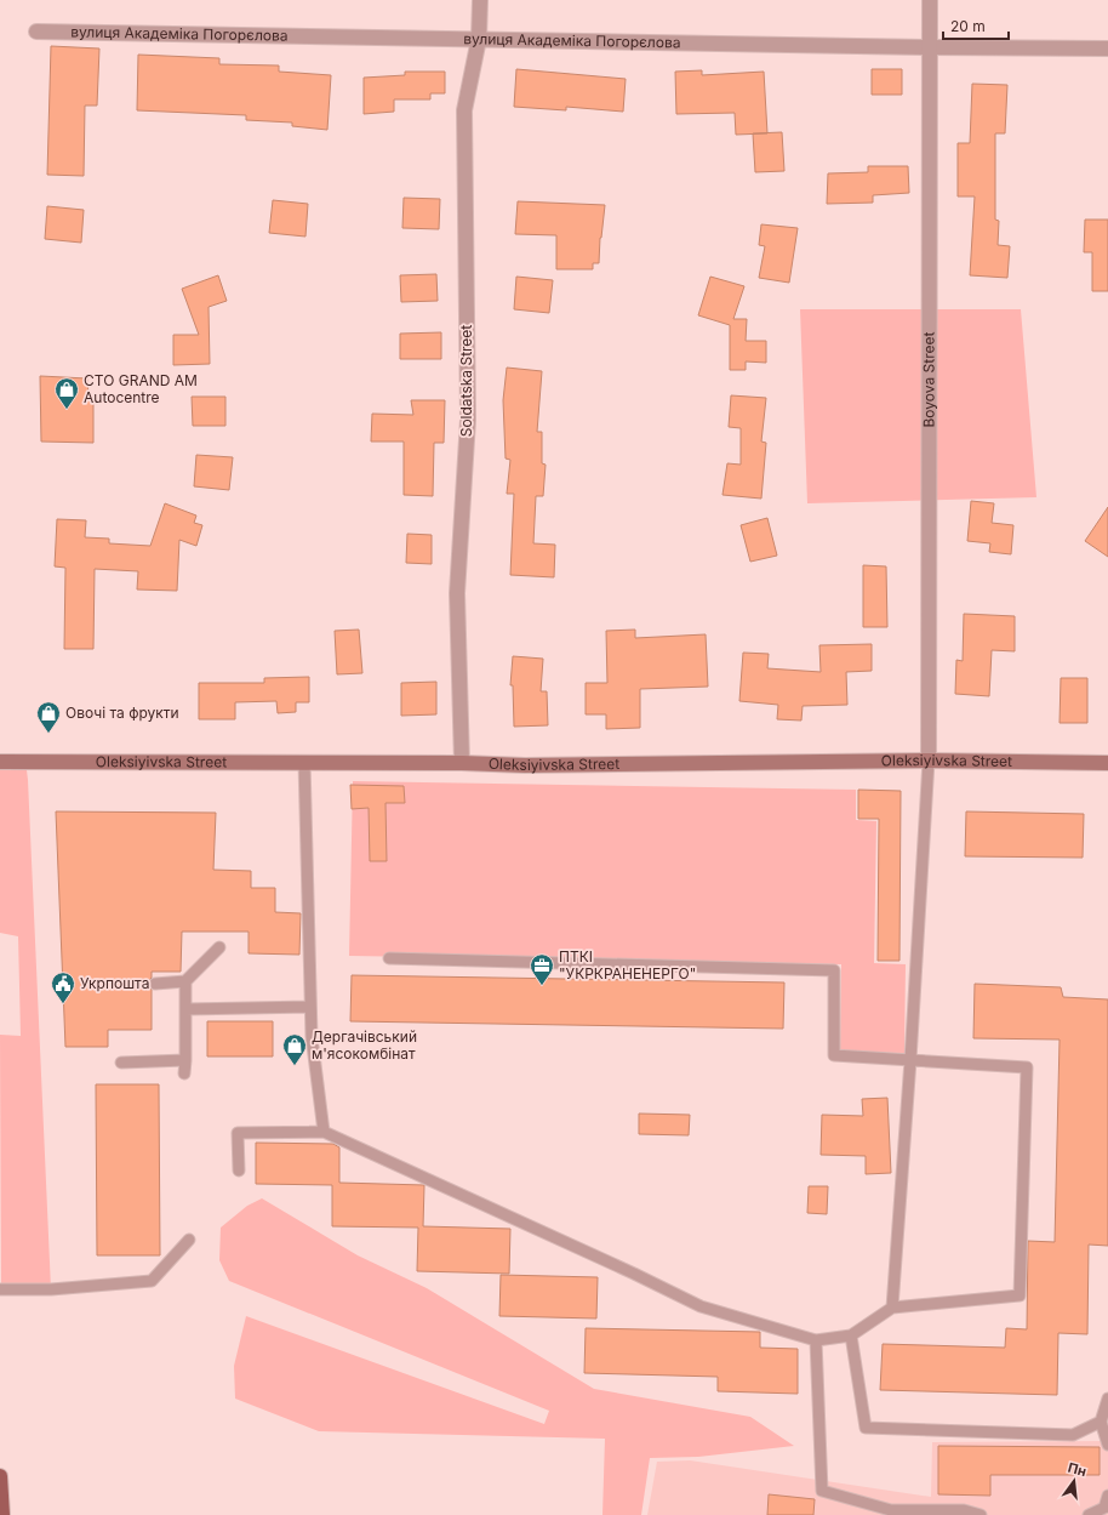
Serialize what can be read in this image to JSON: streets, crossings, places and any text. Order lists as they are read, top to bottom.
{
  "streets": {
    "street": [
      "вулиця Академіка Погорєлова",
      "Boyova Street",
      "Soldatska Street",
      "Oleksiyivska Street"
    ]
  },
  "crossings": [
    ["вулиця Академіка Погорєлова", "Boyova Street"],
    ["вулиця Академіка Погорєлова", "Soldatska Street"],
    ["Boyova Street", "Oleksiyivska Street"],
    ["Soldatska Street", "Oleksiyivska Street"]
  ],
  "places": {
    "shop": ["СТО GRAND AM Autocentre", "Овочі та фрукти", "Дергачівський м'ясокомбінат"],
    "office": ["ПТКІ \"УКРКРАНЕНЕРГО\""],
    "public building": ["Укрпошта"]
  },
  "scale_bar": "20 m",
  "north": "top"
}
